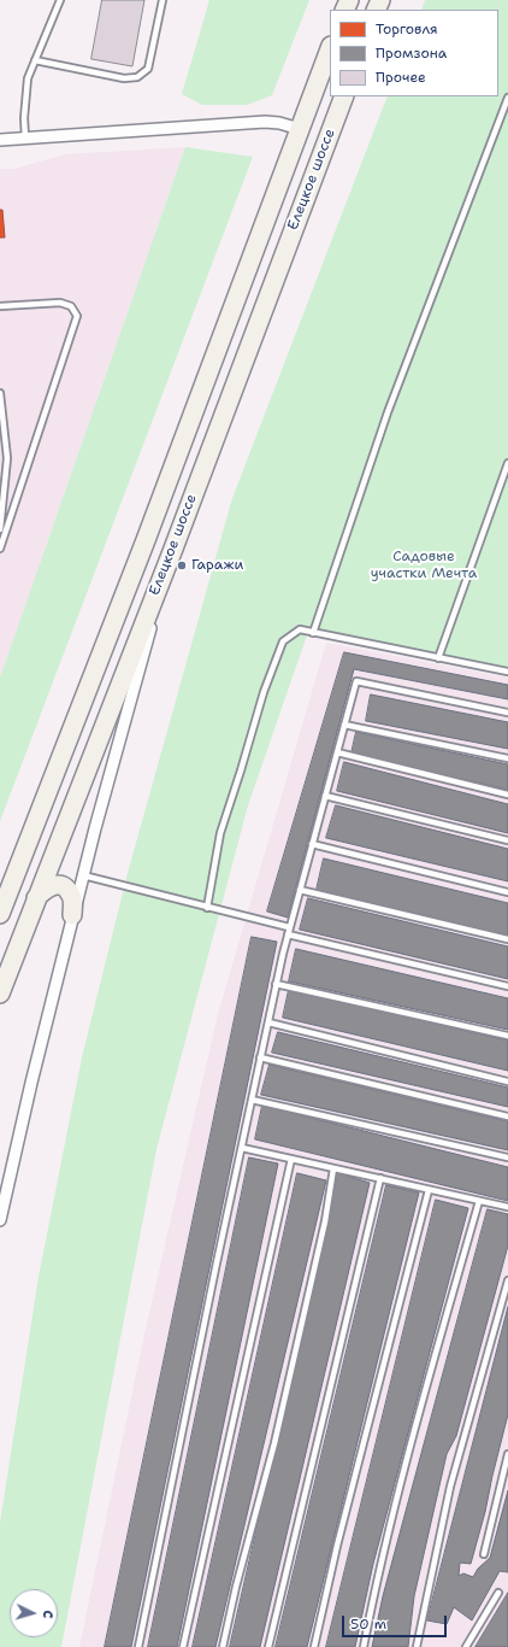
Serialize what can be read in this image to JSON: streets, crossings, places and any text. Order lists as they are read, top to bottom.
{
  "streets": {
    "main road": ["Елецкое шоссе"]
  },
  "parks": ["Садовые участки Мечта"],
  "places": ["Гаражи"],
  "legend": ["Торговля", "Промзона", "Прочее"],
  "scale_bar": "50 m",
  "north": "right"
}
